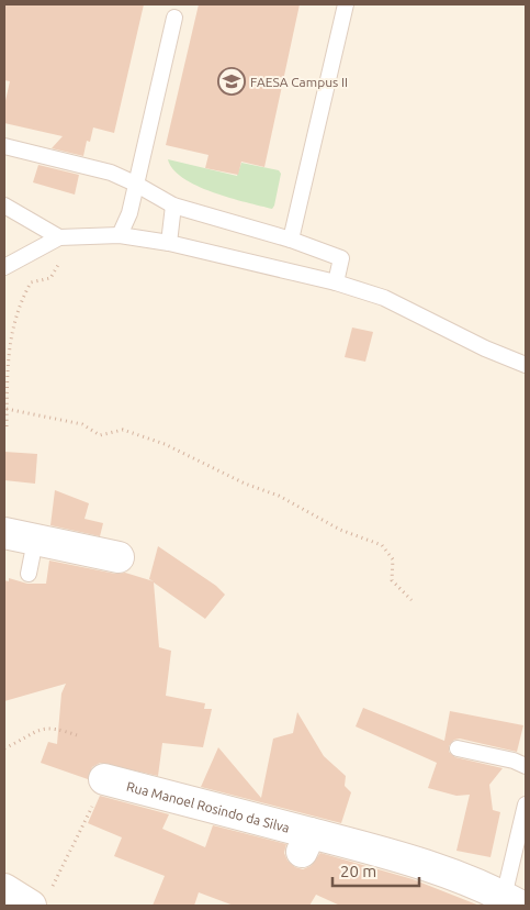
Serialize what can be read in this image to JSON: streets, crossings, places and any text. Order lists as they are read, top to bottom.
{
  "streets": {
    "street": ["Rua Manoel Rosindo da Silva"]
  },
  "places": {
    "school or university": ["FAESA Campus II"]
  },
  "scale_bar": "20 m"
}
